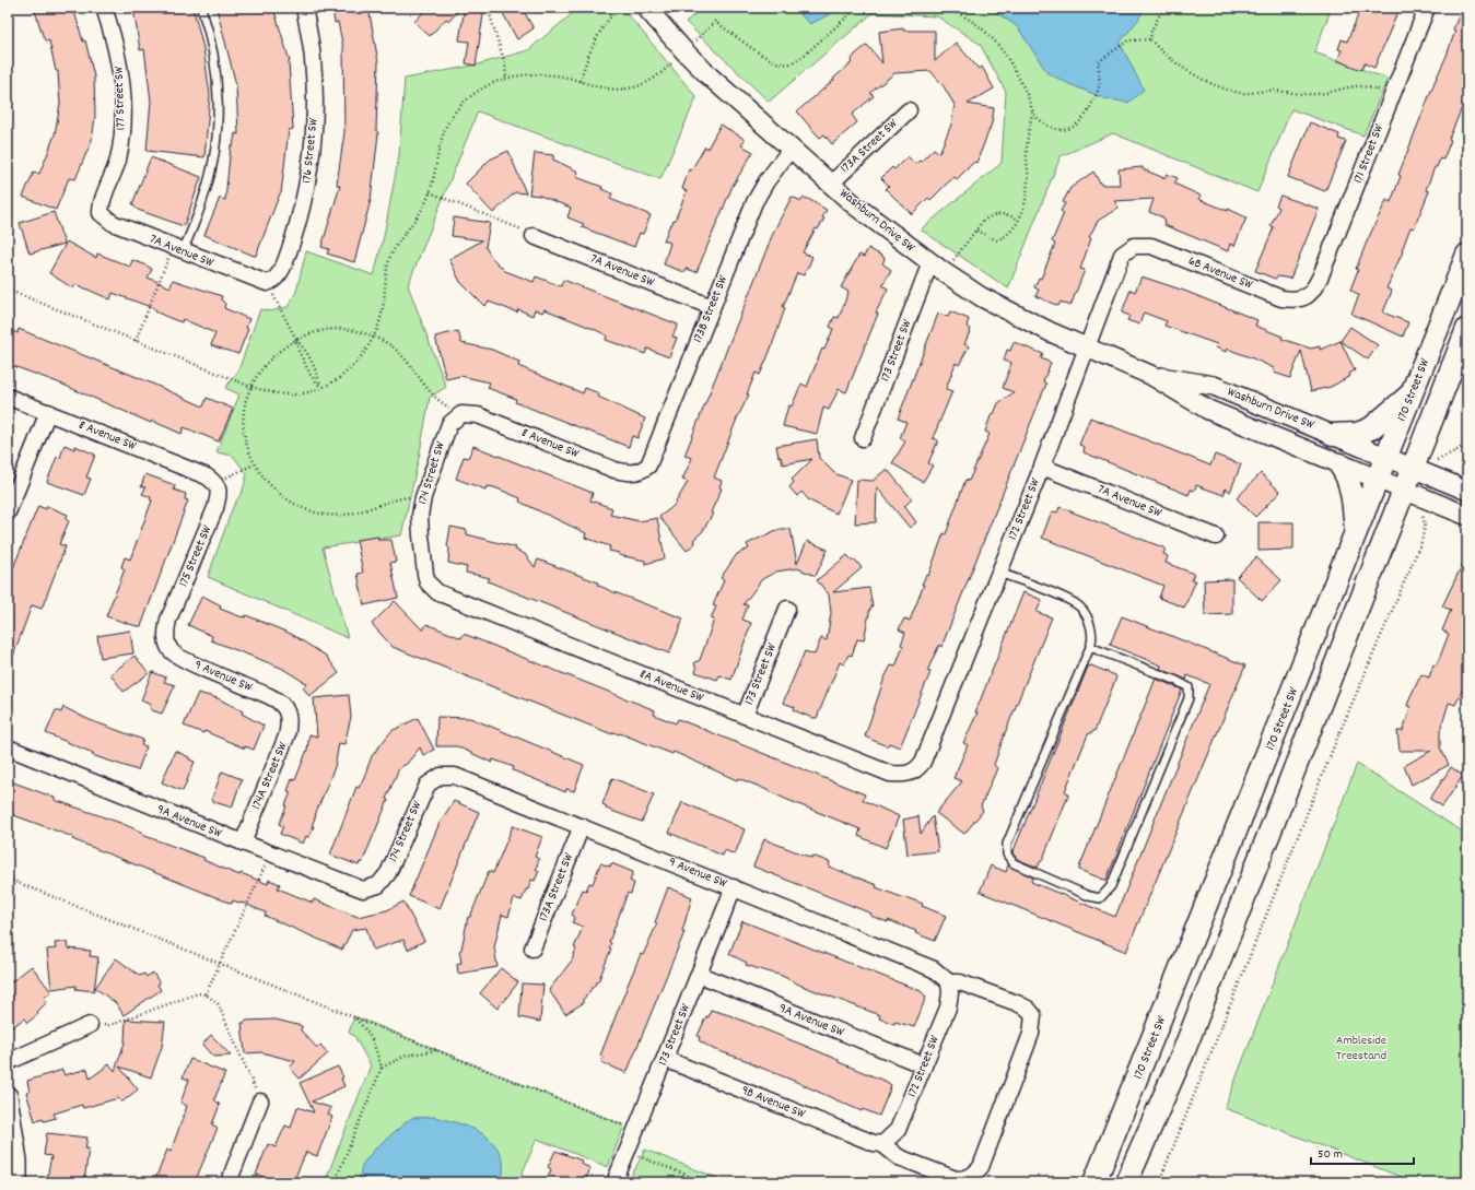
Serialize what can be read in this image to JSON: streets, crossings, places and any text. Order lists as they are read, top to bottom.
{
  "streets": {
    "main road": ["170 Street SW"],
    "street": [
      "177 Street SW",
      "173A Street SW",
      "176 Street SW",
      "171 Street SW",
      "Washburn Drive SW",
      "7A Avenue SW",
      "6B Avenue SW",
      "173B Street SW",
      "173 Street SW",
      "8 Avenue SW",
      "174 Street SW",
      "172 Street SW",
      "175 Street SW",
      "9 Avenue SW",
      "8A Avenue SW",
      "174A Street SW",
      "9A Avenue SW",
      "9B Avenue SW"
    ]
  },
  "crossings": [
    ["177 Street SW", "7A Avenue SW"],
    ["173A Street SW", "Washburn Drive SW"],
    ["173A Street SW", "9 Avenue SW"],
    ["176 Street SW", "7A Avenue SW"],
    ["171 Street SW", "6B Avenue SW"],
    ["Washburn Drive SW", "173B Street SW"],
    ["Washburn Drive SW", "173 Street SW"],
    ["Washburn Drive SW", "170 Street SW"],
    ["Washburn Drive SW", "172 Street SW"],
    ["7A Avenue SW", "173B Street SW"],
    ["7A Avenue SW", "172 Street SW"],
    ["6B Avenue SW", "172 Street SW"],
    ["173B Street SW", "8 Avenue SW"],
    ["173 Street SW", "9 Avenue SW"],
    ["173 Street SW", "8A Avenue SW"],
    ["173 Street SW", "9A Avenue SW"],
    ["173 Street SW", "9B Avenue SW"],
    ["8 Avenue SW", "174 Street SW"],
    ["8 Avenue SW", "175 Street SW"],
    ["174 Street SW", "9 Avenue SW"],
    ["174 Street SW", "8A Avenue SW"],
    ["174 Street SW", "9A Avenue SW"],
    ["172 Street SW", "9 Avenue SW"],
    ["172 Street SW", "8A Avenue SW"],
    ["172 Street SW", "9A Avenue SW"],
    ["172 Street SW", "9B Avenue SW"],
    ["175 Street SW", "9 Avenue SW"],
    ["9 Avenue SW", "174A Street SW"],
    ["174A Street SW", "9A Avenue SW"]
  ],
  "parks": ["Ambleside Treestand"],
  "scale_bar": "50 m"
}
